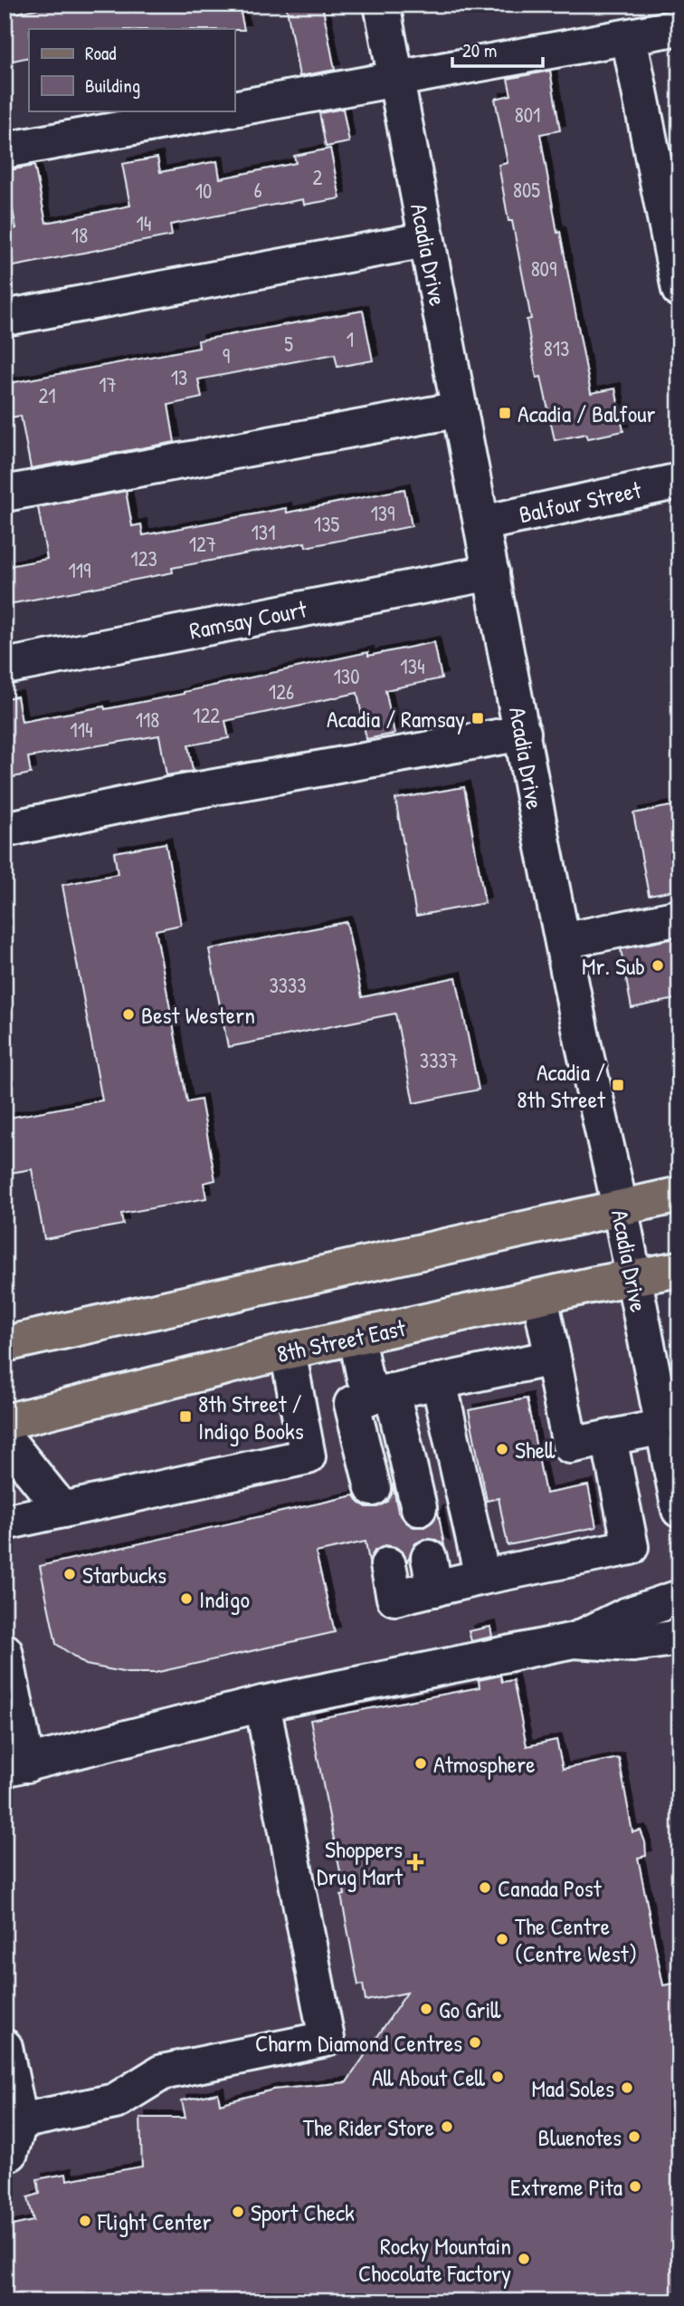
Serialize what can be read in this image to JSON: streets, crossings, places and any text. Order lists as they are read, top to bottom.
{
  "streets": {
    "main road": ["8th Street East"],
    "street": ["Acadia Drive", "Balfour Street", "Ramsay Court"]
  },
  "crossings": [
    ["Acadia Drive", "Balfour Street"],
    ["Acadia Drive", "Ramsay Court"],
    ["Acadia Drive", "8th Street East"]
  ],
  "places": {
    "transit": [
      "Acadia / Balfour",
      "Acadia / Ramsay",
      "Acadia / 8th Street",
      "8th Street / Indigo Books"
    ],
    "other": [
      "Mr. Sub",
      "Best Western",
      "Shell",
      "Starbucks",
      "Indigo",
      "Atmosphere",
      "Canada Post",
      "The Centre (Centre West)",
      "Go Grill",
      "Charm Diamond Centres",
      "All About Cell",
      "Mad Soles",
      "The Rider Store",
      "Bluenotes",
      "Extreme Pita",
      "Sport Check",
      "Flight Center",
      "Rocky Mountain Chocolate Factory"
    ],
    "health": ["Shoppers Drug Mart"]
  },
  "house_numbers": [
    "801",
    "2",
    "6",
    "805",
    "10",
    "14",
    "18",
    "809",
    "1",
    "5",
    "813",
    "9",
    "13",
    "17",
    "21",
    "139",
    "135",
    "131",
    "127",
    "123",
    "119",
    "134",
    "130",
    "126",
    "122",
    "118",
    "114",
    "3333",
    "3337"
  ],
  "legend": ["Road", "Building"],
  "scale_bar": "20 m"
}
